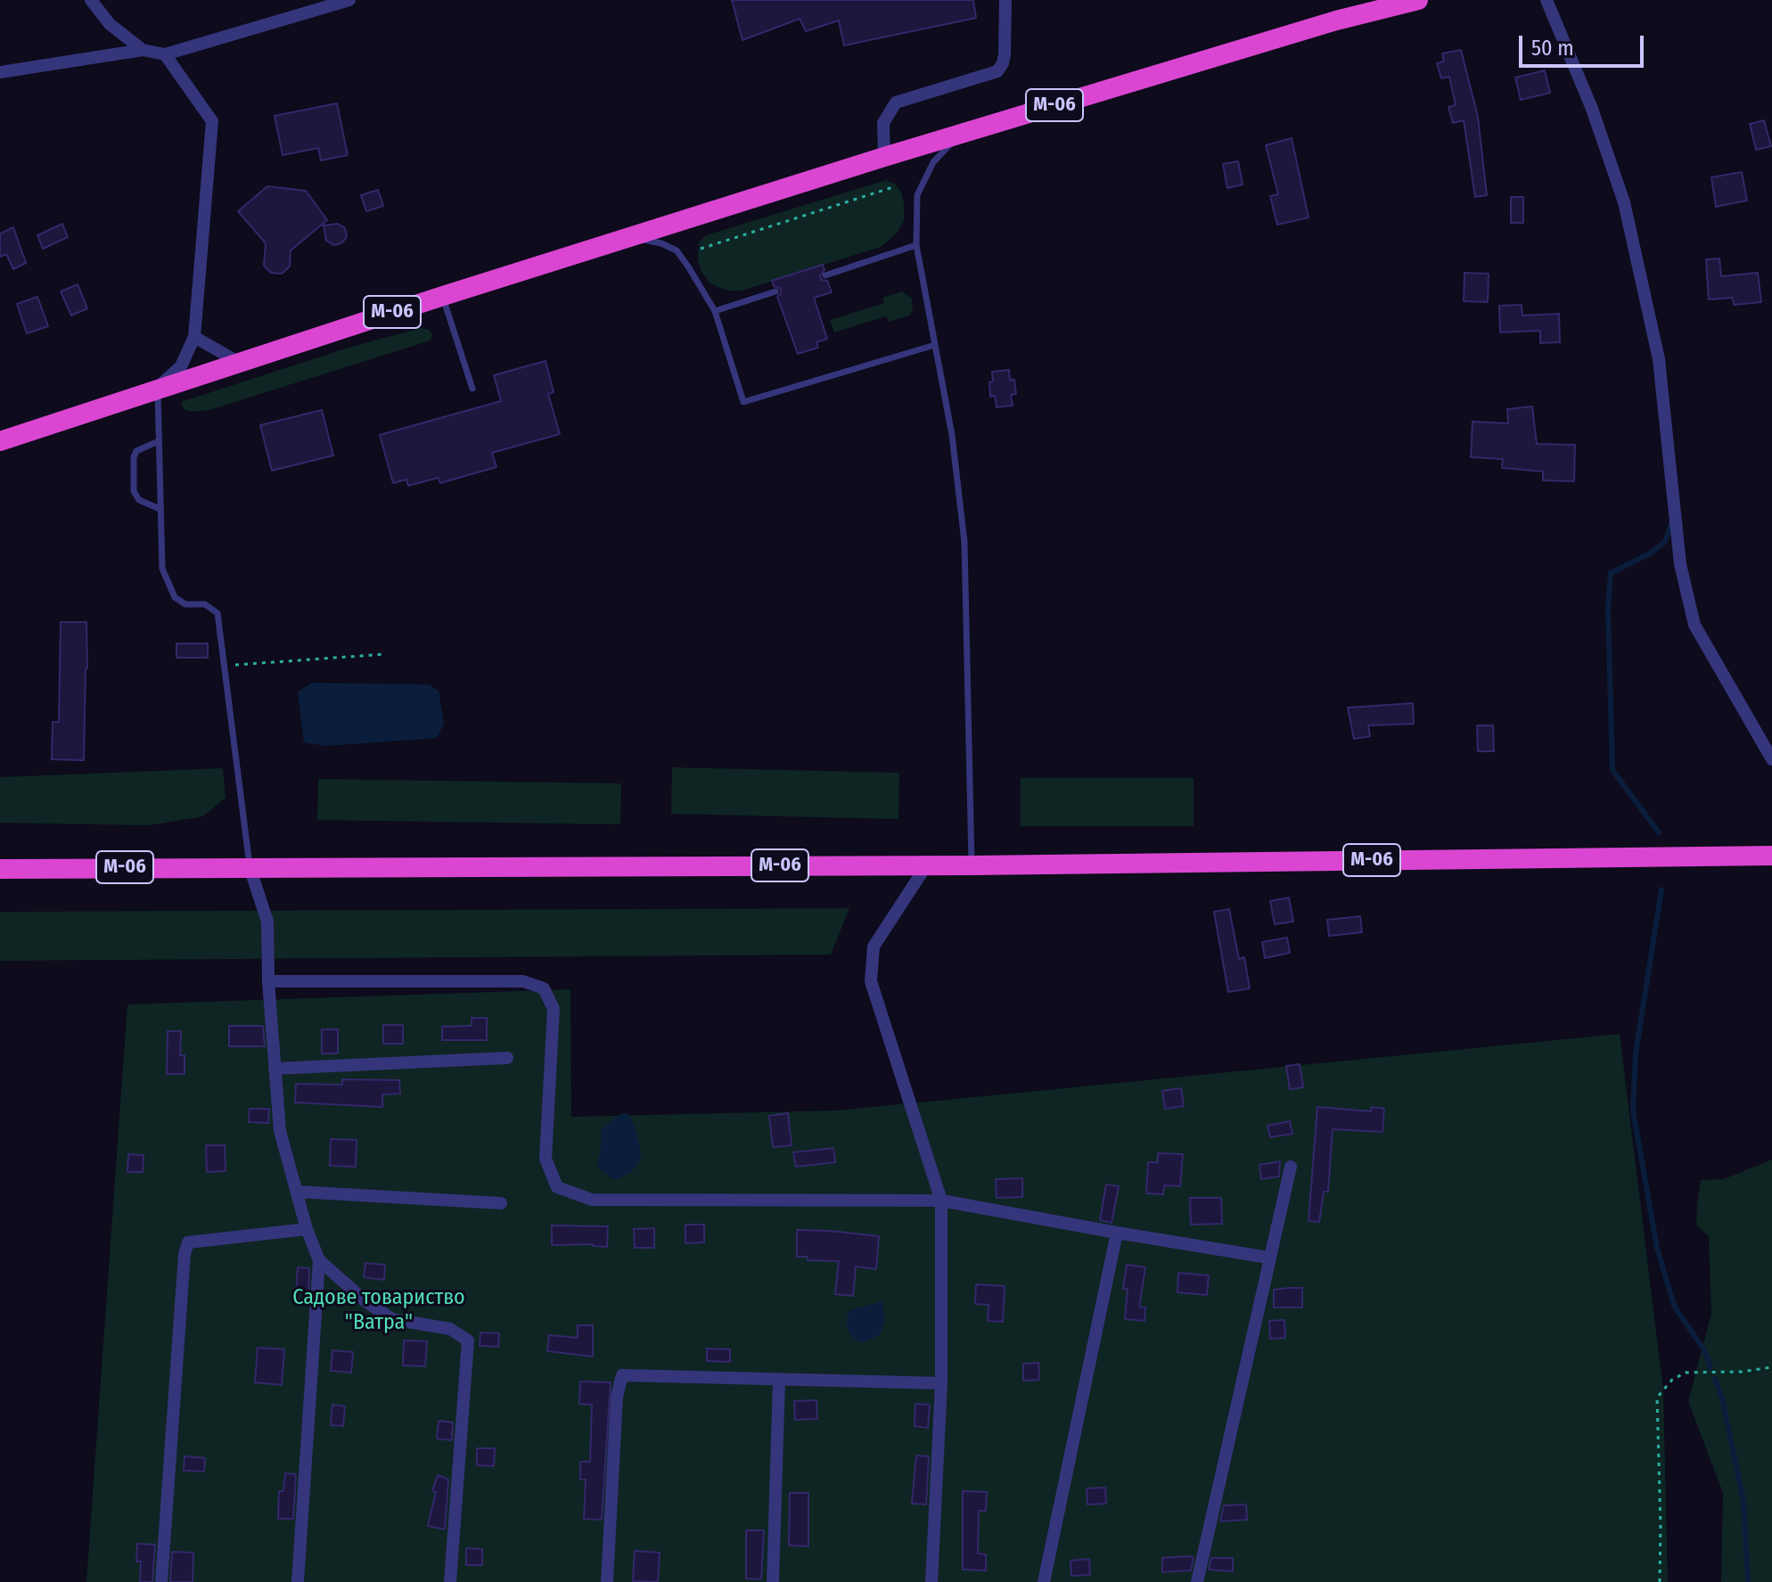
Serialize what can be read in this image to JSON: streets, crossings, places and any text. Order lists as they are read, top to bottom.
{
  "streets": {
    "highway": ["М-06"]
  },
  "parks": ["Садове товариство \"Ватра\""],
  "scale_bar": "50 m"
}
